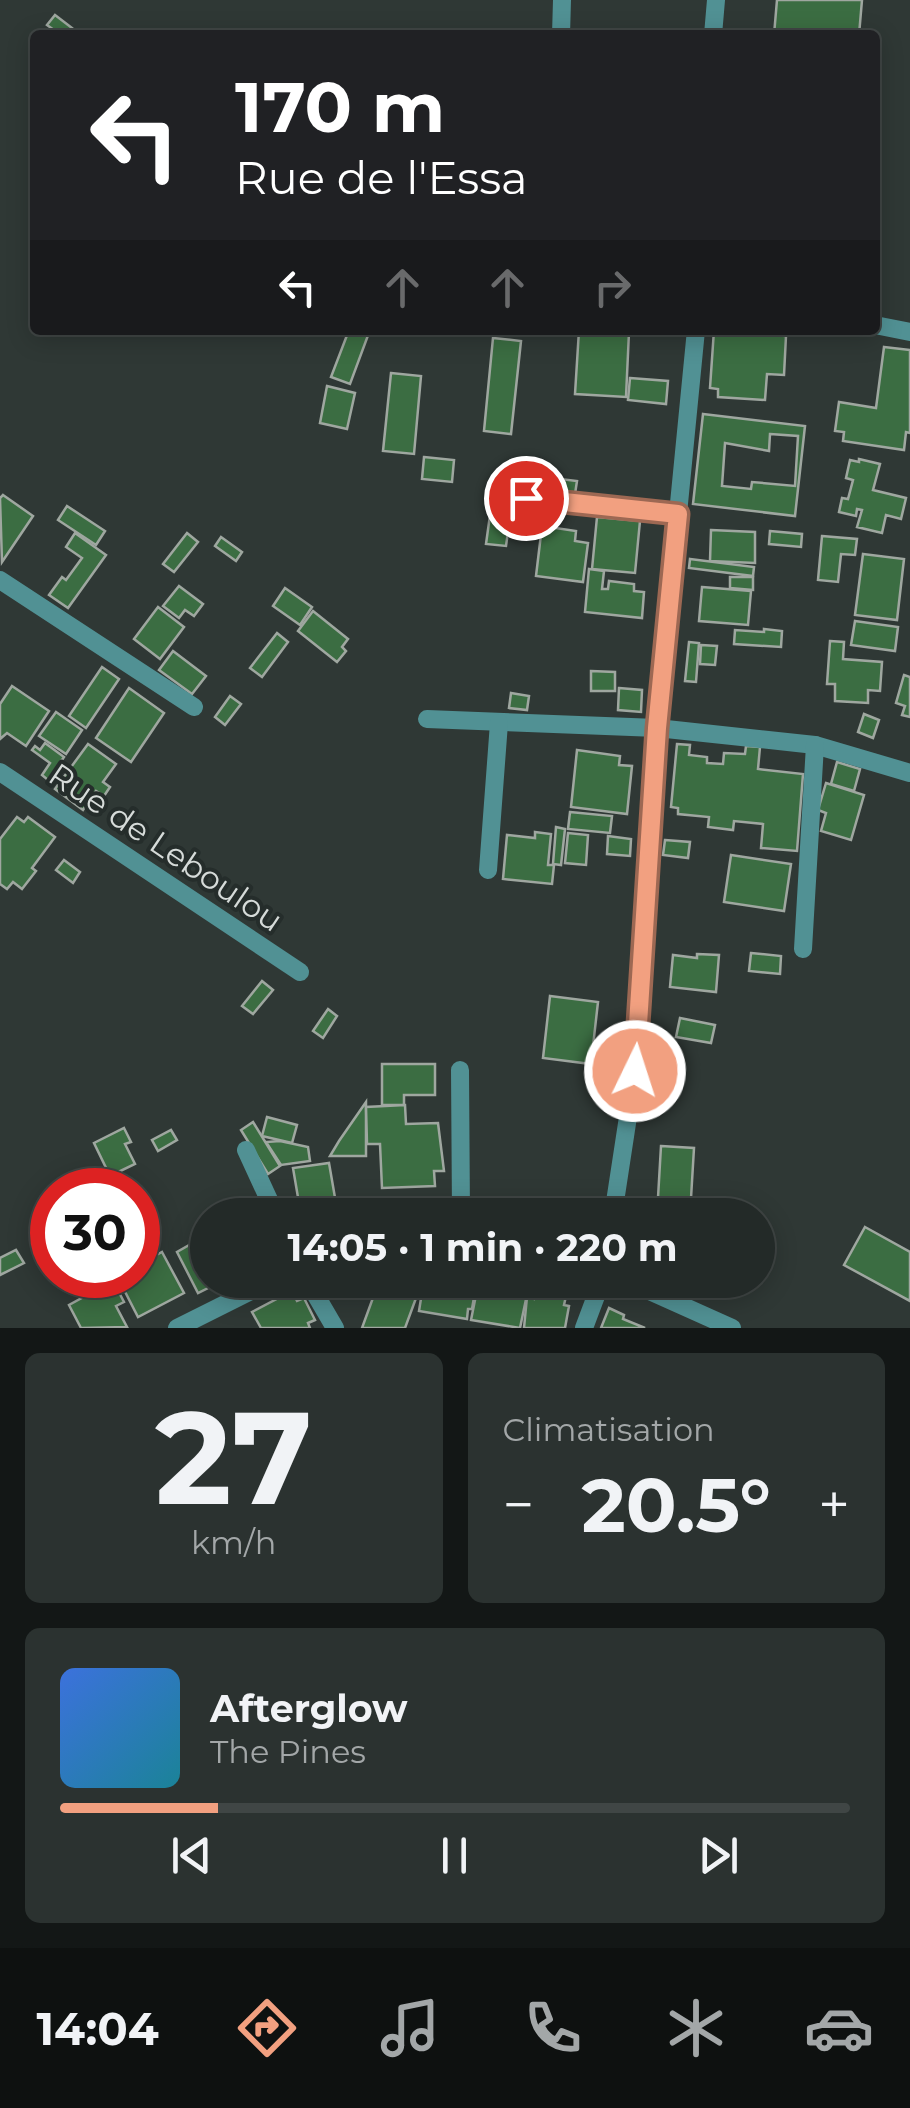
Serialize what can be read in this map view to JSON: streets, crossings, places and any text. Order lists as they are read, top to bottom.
{
  "streets": {
    "street": ["Rue de Leboulou"]
  },
  "page": {
    "turn": ["170 m", "Rue de l'Essa"],
    "limit": "30",
    "trip": "14:05 · 1 min · 220 m",
    "tile": [
      ["27", "km/h"],
      "Climatisation"
    ],
    "heat": ["−", "20.5°", "+"],
    "song": ["Afterglow", "The Pines"],
    "tabs": "14:04"
  }
}
